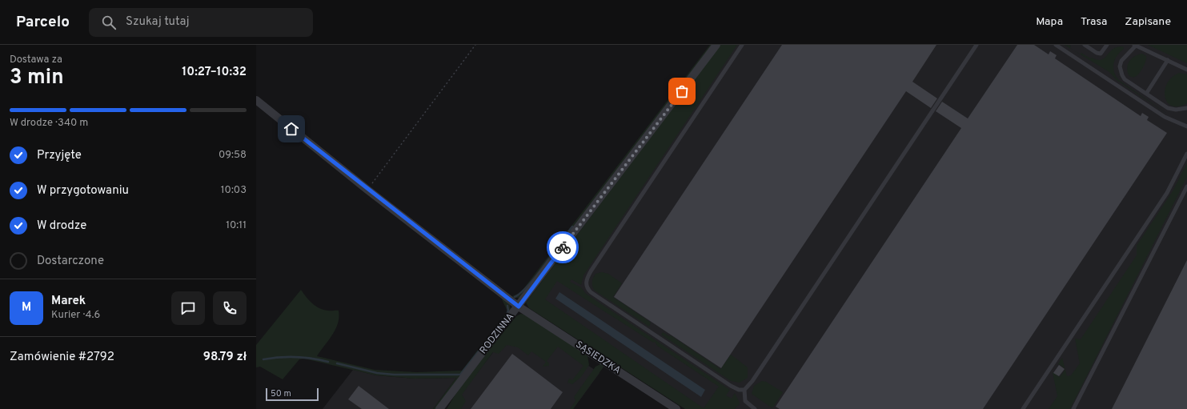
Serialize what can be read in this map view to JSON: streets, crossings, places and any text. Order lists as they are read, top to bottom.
{
  "streets": {
    "street": ["RODZINNA", "SĄSIEDZKA"]
  },
  "crossings": [
    ["RODZINNA", "SĄSIEDZKA"]
  ],
  "scale_bar": "50 m",
  "page": {
    "header": "Parcelo",
    "search": "Szukaj tutaj",
    "nav": ["Mapa", "Trasa", "Zapisane"],
    "heading": ["3 min", "Dostawa za", "10:27–10:32"],
    "panel": [
      "Marek",
      "Kurier · 4.6",
      "Zamówienie #2792",
      "98.79 zł"
    ],
    "bar": "W drodze · 340 m",
    "list": [
      ["Przyjęte", "09:58"],
      ["W przygotowaniu", "10:03"],
      ["W drodze", "10:11"],
      "Dostarczone"
    ],
    "round": "M",
    "scale": "50 m"
  }
}
